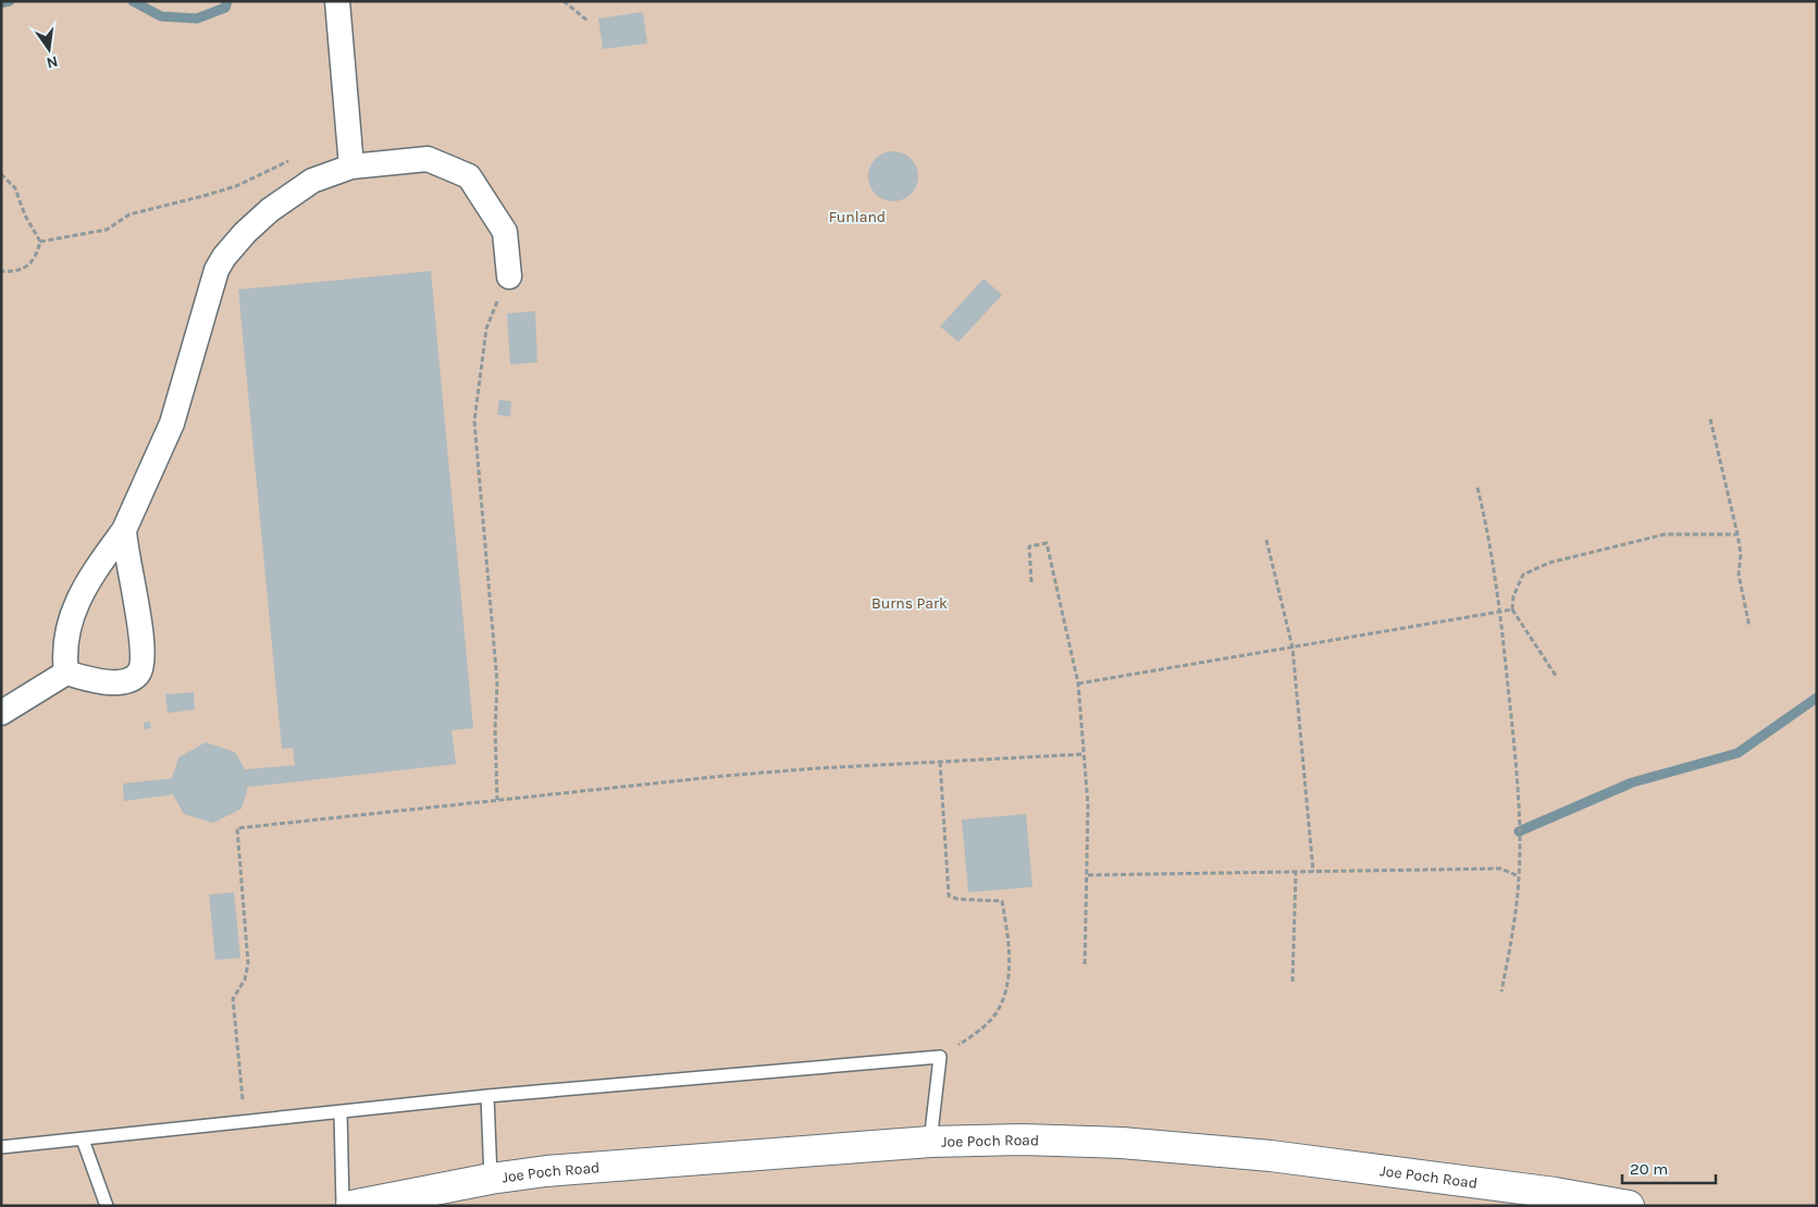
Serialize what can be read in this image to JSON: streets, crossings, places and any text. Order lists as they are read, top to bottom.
{
  "streets": {
    "street": ["Joe Poch Road"]
  },
  "parks": ["Funland", "Burns Park"],
  "scale_bar": "20 m",
  "north": "bottom"
}
